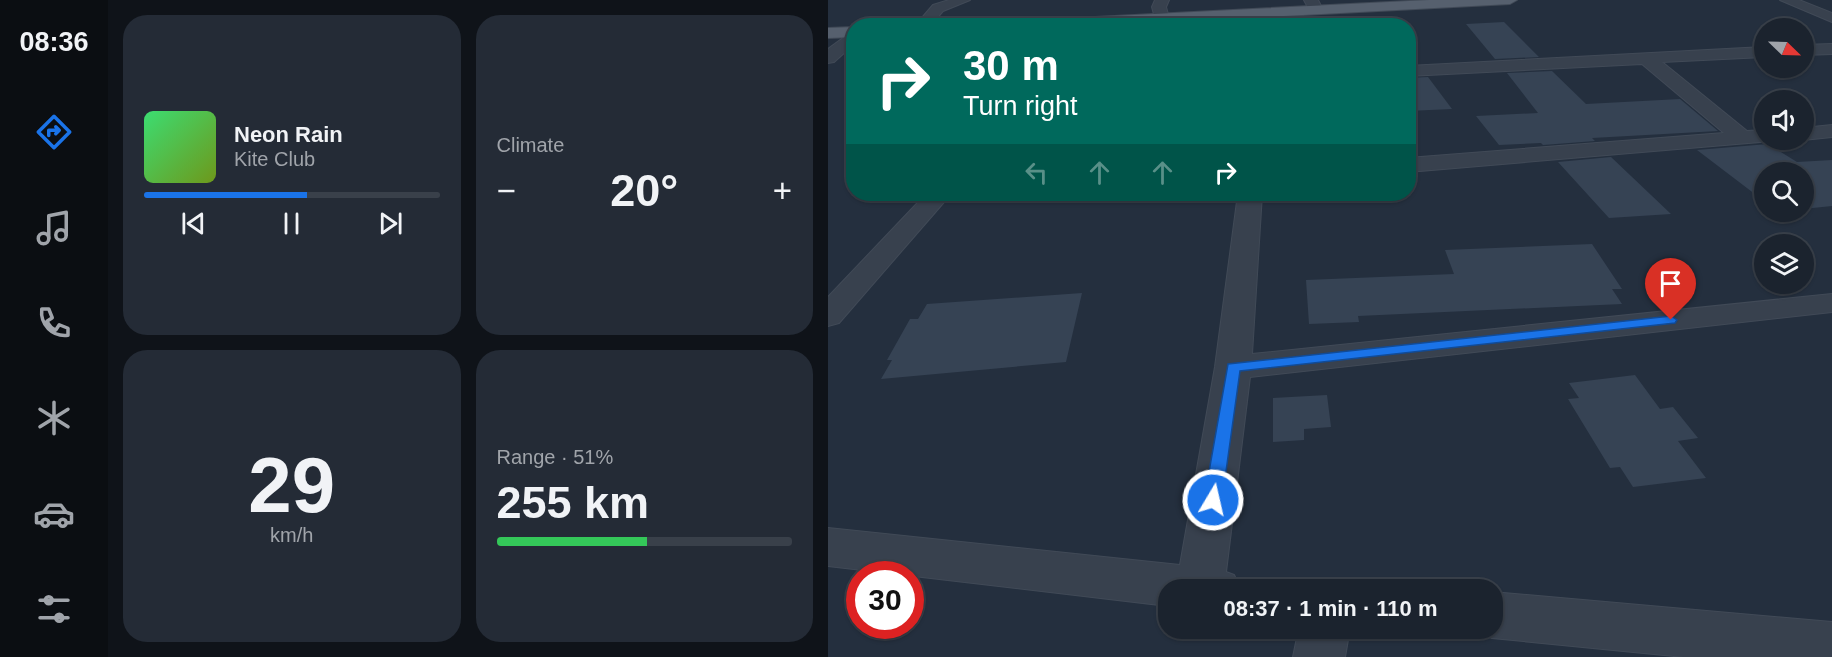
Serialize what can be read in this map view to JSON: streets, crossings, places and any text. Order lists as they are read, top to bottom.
{
  "north": "bottom right",
  "page": {
    "tabs": "08:36",
    "tile": [
      "Climate",
      ["29", "km/h"],
      ["Range · 51%", "255 km"]
    ],
    "turn": ["30 m", "Turn right"],
    "song": ["Neon Rain", "Kite Club"],
    "heat": ["−", "20°", "+"],
    "limit": "30",
    "trip": "08:37 · 1 min · 110 m"
  }
}
